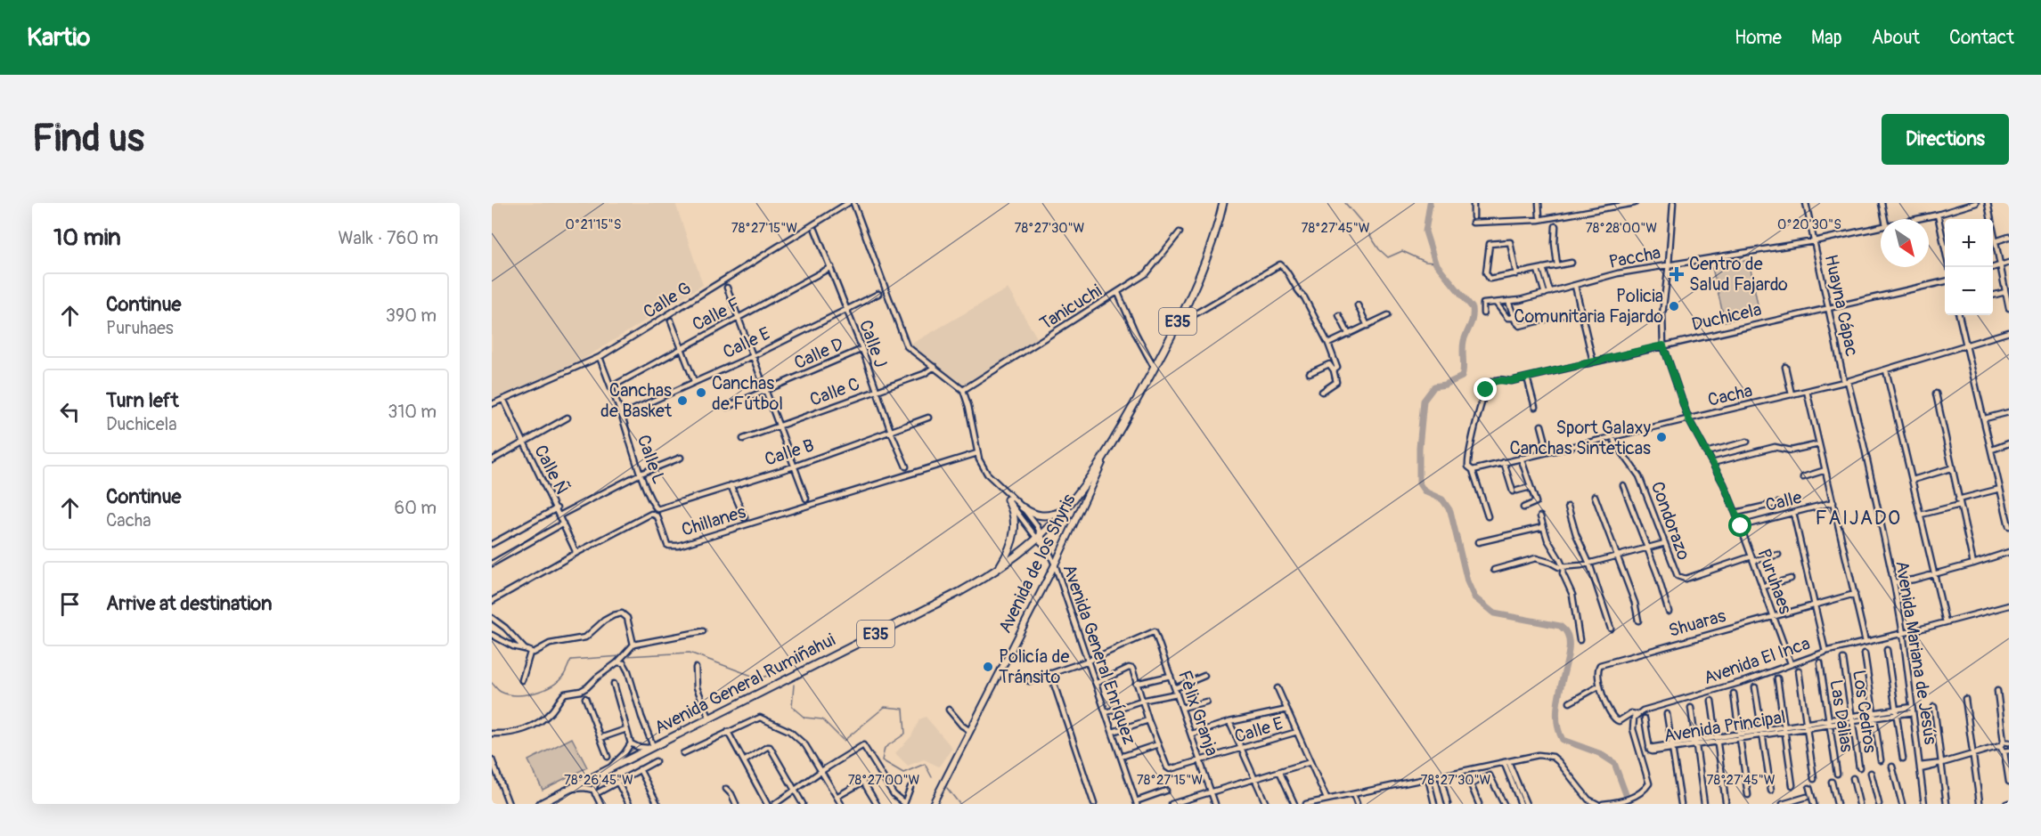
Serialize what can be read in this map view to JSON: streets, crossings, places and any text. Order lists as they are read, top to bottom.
{
  "streets": {
    "highway": ["E35", "Avenida General Rumiñahui"],
    "main road": ["Avenida de los Shyris"],
    "street": [
      "Paccha",
      "Calle G",
      "Huayna Cápac",
      "Tanicuchi",
      "Calle F",
      "Duchicela",
      "Calle E",
      "Calle J",
      "Calle D",
      "Calle C",
      "Cacha",
      "Calle B",
      "Calle L",
      "Calle Ñ",
      "Calle",
      "Chillanes",
      "Condorazo",
      "Puruhaes",
      "Shuaras",
      "Avenida Mariana de Jesús",
      "Avenida General Enríquez",
      "Avenida El Inca",
      "Los Cedros",
      "Fèlix Granja",
      "Las Dalias",
      "Avenida Principal"
    ]
  },
  "crossings": [
    ["Paccha", "Huayna Cápac"],
    ["Paccha", "Puruhaes"],
    ["Calle G", "Calle L"],
    ["Calle G", "Calle Ñ"],
    ["Huayna Cápac", "Duchicela"],
    ["Huayna Cápac", "Cacha"],
    ["Huayna Cápac", "Avenida Mariana de Jesús"],
    ["Tanicuchi", "Avenida General Enríquez"],
    ["Calle F", "Calle J"],
    ["Duchicela", "Cacha"],
    ["Duchicela", "Puruhaes"],
    ["E35", "Avenida de los Shyris"],
    ["E35", "Avenida General Rumiñahui"],
    ["Calle E", "Calle J"],
    ["Calle E", "Fèlix Granja"],
    ["Calle J", "Calle D"],
    ["Calle J", "Calle C"],
    ["Calle J", "Calle B"],
    ["Cacha", "Condorazo"],
    ["Cacha", "Puruhaes"],
    ["Cacha", "Avenida Mariana de Jesús"],
    ["Calle B", "Calle L"],
    ["Calle Ñ", "Chillanes"],
    ["Calle", "Puruhaes"],
    ["Chillanes", "Avenida General Enríquez"],
    ["Condorazo", "Puruhaes"],
    ["Avenida de los Shyris", "Avenida General Enríquez"],
    ["Puruhaes", "Shuaras"],
    ["Puruhaes", "Avenida El Inca"],
    ["Shuaras", "Avenida El Inca"],
    ["Avenida Mariana de Jesús", "Avenida El Inca"],
    ["Avenida Mariana de Jesús", "Avenida Principal"],
    ["Avenida General Enríquez", "Avenida General Rumiñahui"],
    ["Avenida General Enríquez", "Fèlix Granja"],
    ["Los Cedros", "Avenida Principal"],
    ["Las Dalias", "Avenida Principal"]
  ],
  "districts": ["FAIJADO"],
  "places": {
    "health": ["Centro de Salud Fajardo"],
    "other": [
      "Policia Comunitaria Fajardo",
      "Canchas de Fútbol",
      "Canchas de Basket",
      "Sport Galaxy Canchas Sinteticas",
      "Policía de Tránsito"
    ]
  },
  "north": "bottom right",
  "page": {
    "header": "Kartio",
    "nav": [
      "Home",
      "Map",
      "About",
      "Contact"
    ],
    "buttons": "Directions",
    "title": "Find us",
    "heading": ["10 min", "Walk · 760 m"],
    "map_buttons": ["+", "−"],
    "list": [
      ["Continue", "Puruhaes", "390 m"],
      ["Turn left", "Duchicela", "310 m"],
      ["Continue", "Cacha", "60 m"],
      "Arrive at destination"
    ]
  },
  "coordinates": [
    "0°21'15\"S",
    "0°20'30\"S",
    "78°27'15\"W",
    "78°27'30\"W",
    "78°27'45\"W",
    "78°28'00\"W",
    "78°26'45\"W",
    "78°27'00\"W"
  ]
}
